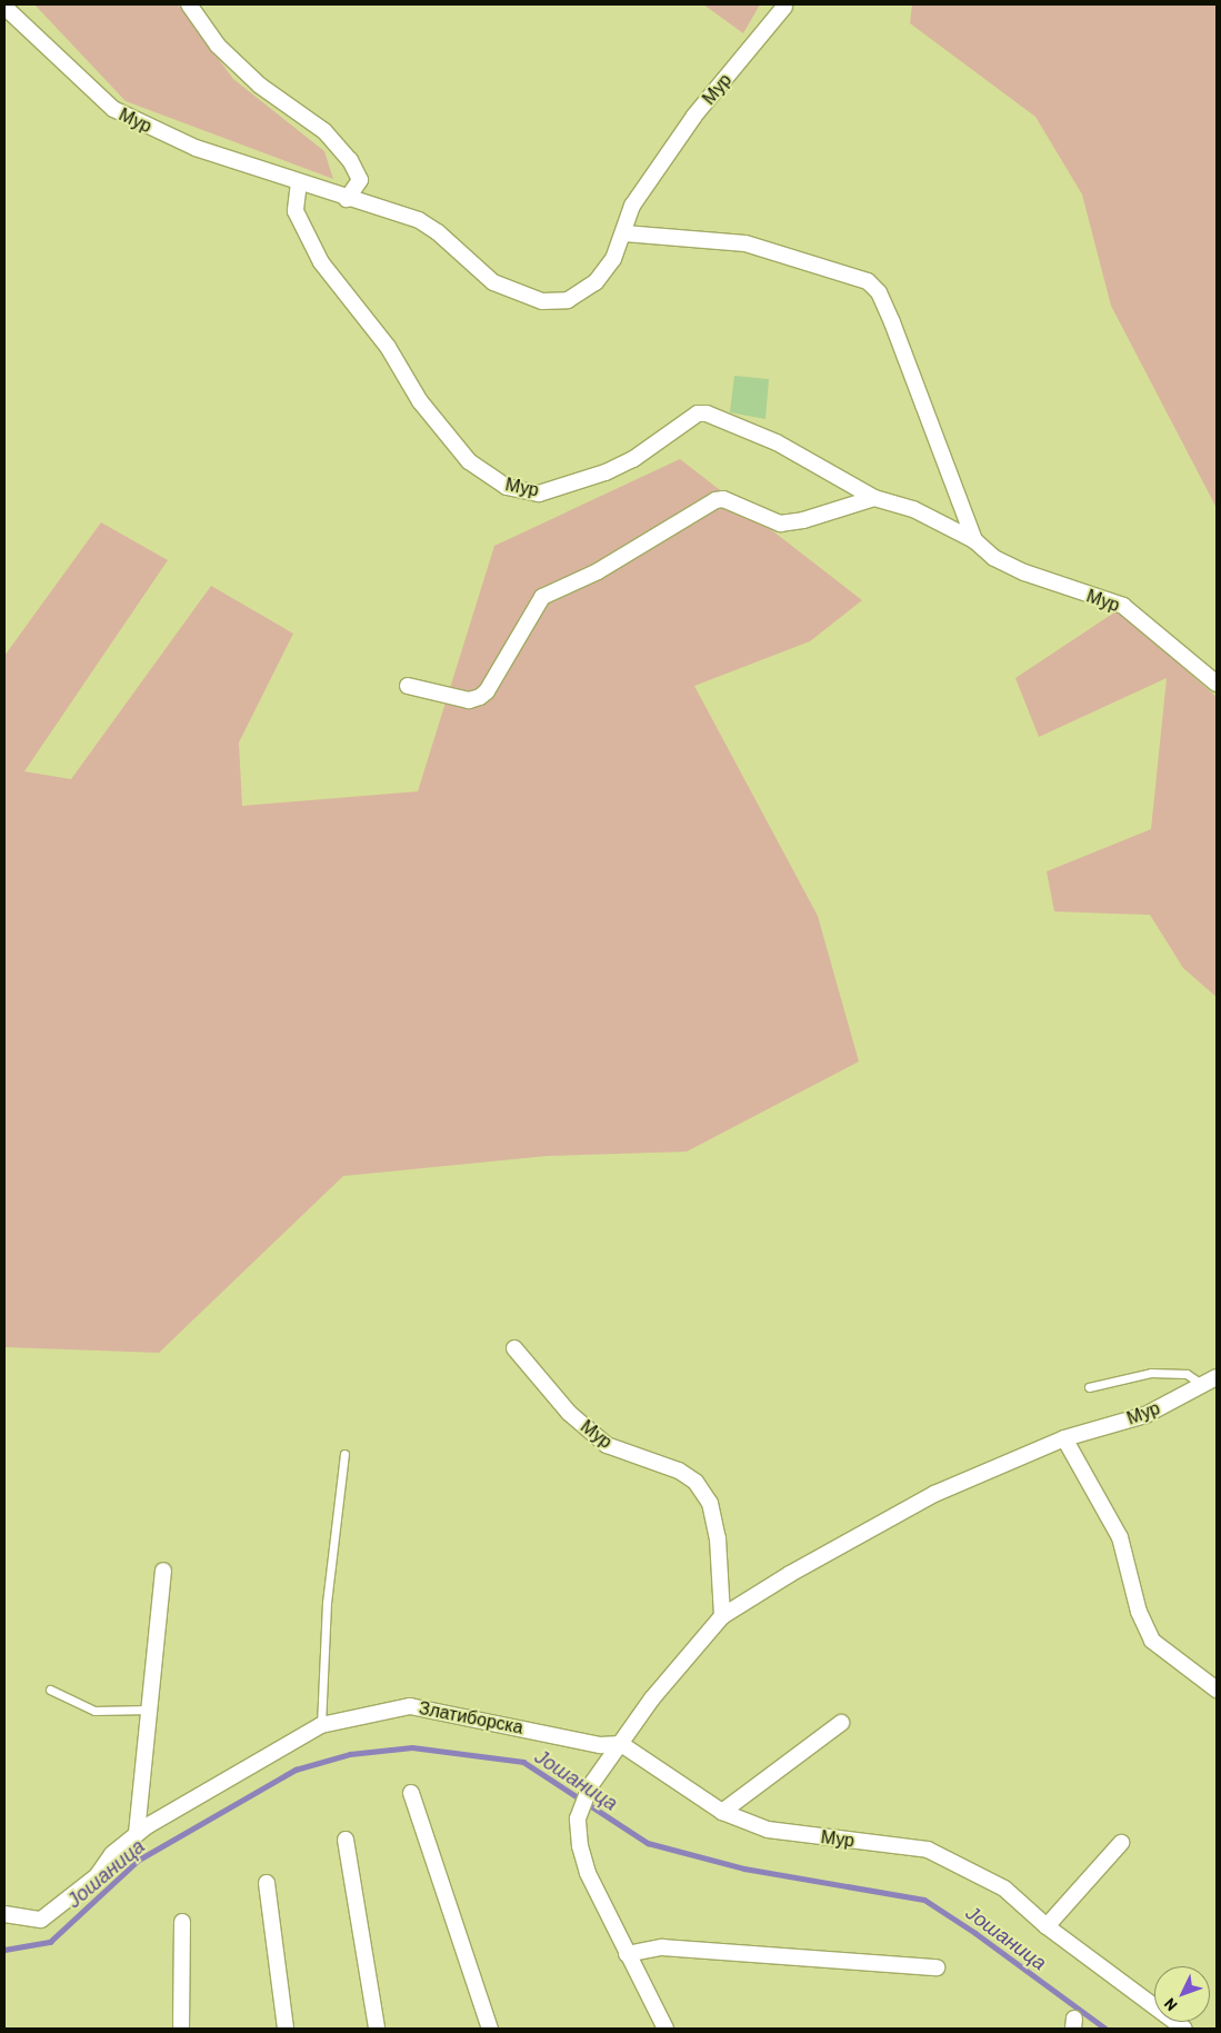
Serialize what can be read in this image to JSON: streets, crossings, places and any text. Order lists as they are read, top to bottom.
{
  "streets": {
    "street": ["Мур", "Златиборска"]
  },
  "crossings": [
    ["Мур", "Златиборска"]
  ],
  "water": ["Јошаница"],
  "north": "bottom left"
}
